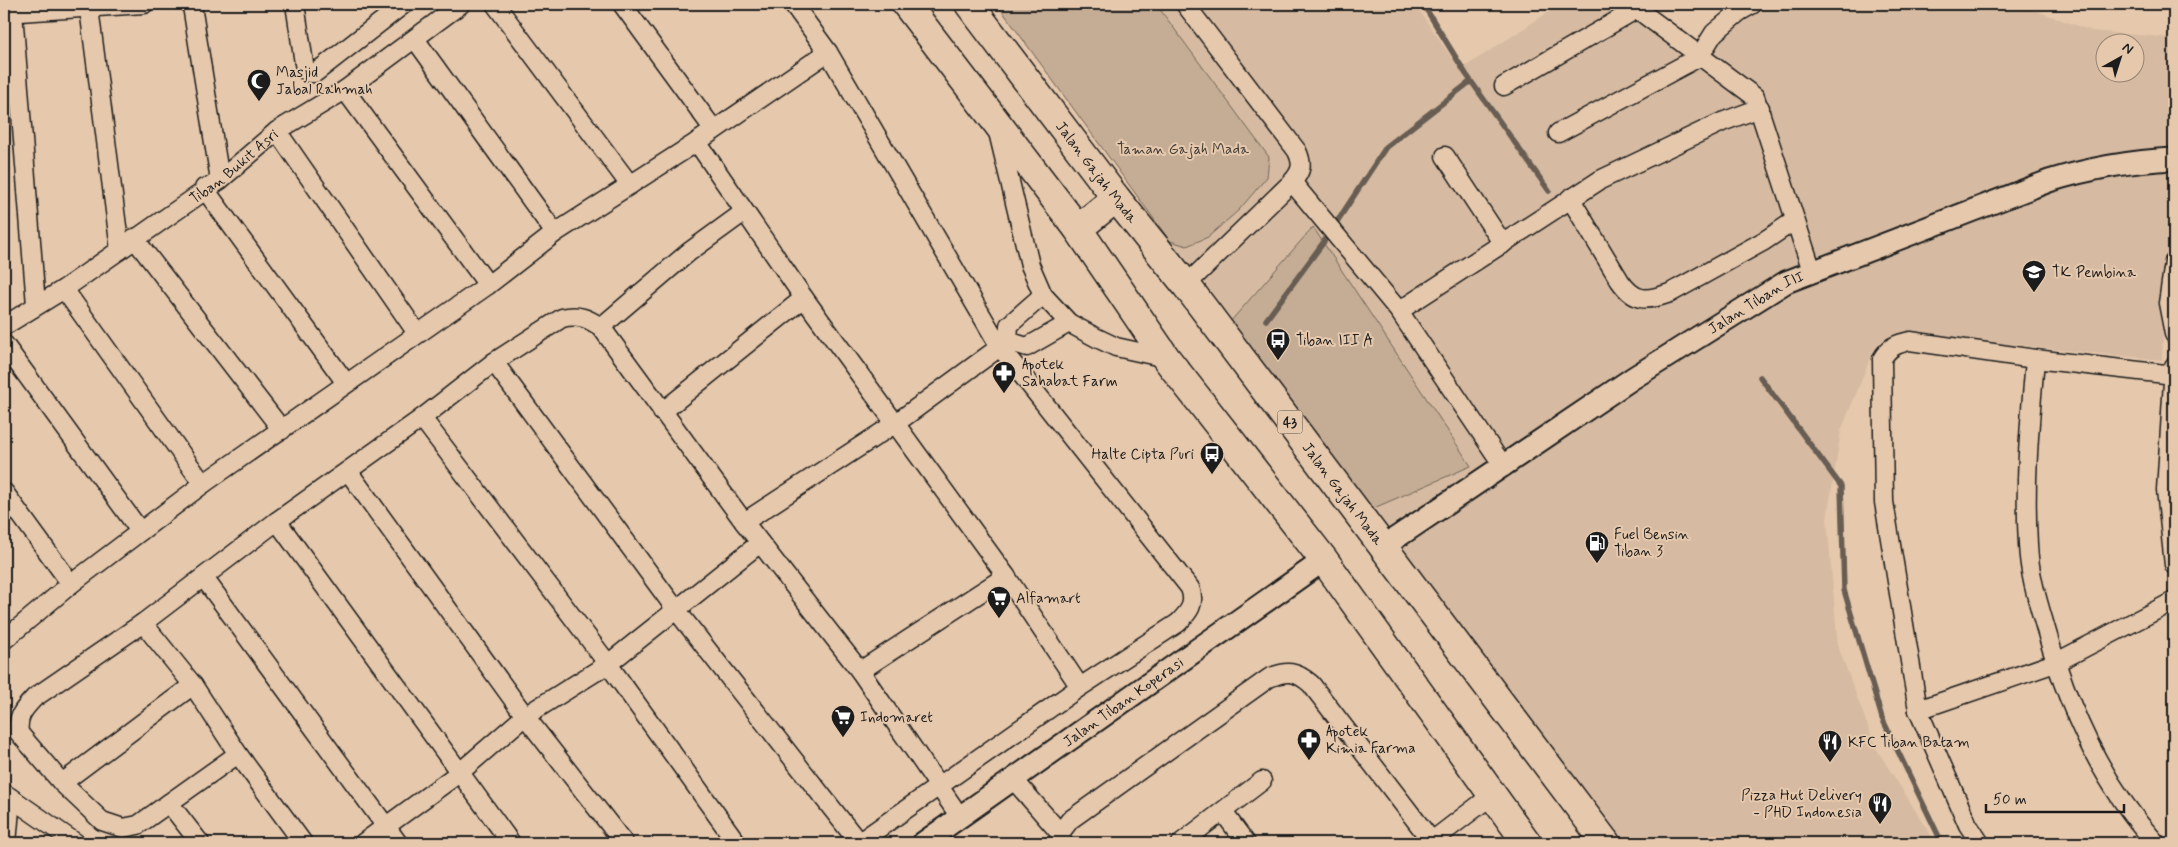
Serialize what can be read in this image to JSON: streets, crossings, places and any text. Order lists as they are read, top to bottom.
{
  "streets": {
    "highway": ["Jalan Gajah Mada", "43"],
    "street": ["Tiban Bukit Asri", "Jalan Tiban III", "Jalan Tiban Koperasi"]
  },
  "crossings": [
    ["Jalan Gajah Mada", "Jalan Tiban III"]
  ],
  "parks": ["Taman Gajah Mada"],
  "places": {
    "mosque": ["Masjid Jabal Rahmah"],
    "school or university": ["TK Pembina"],
    "bus stop": ["Tiban III A", "Halte Cipta Puri"],
    "pharmacy": ["Apotek Sahabat Farm", "Apotek Kimia Farma"],
    "fuel station": ["Fuel Bensin Tiban 3"],
    "supermarket": ["Alfamart", "Indomaret"],
    "restaurant": ["KFC Tiban Batam", "Pizza Hut Delivery - PHD Indonesia"]
  },
  "scale_bar": "50 m",
  "north": "top right"
}
